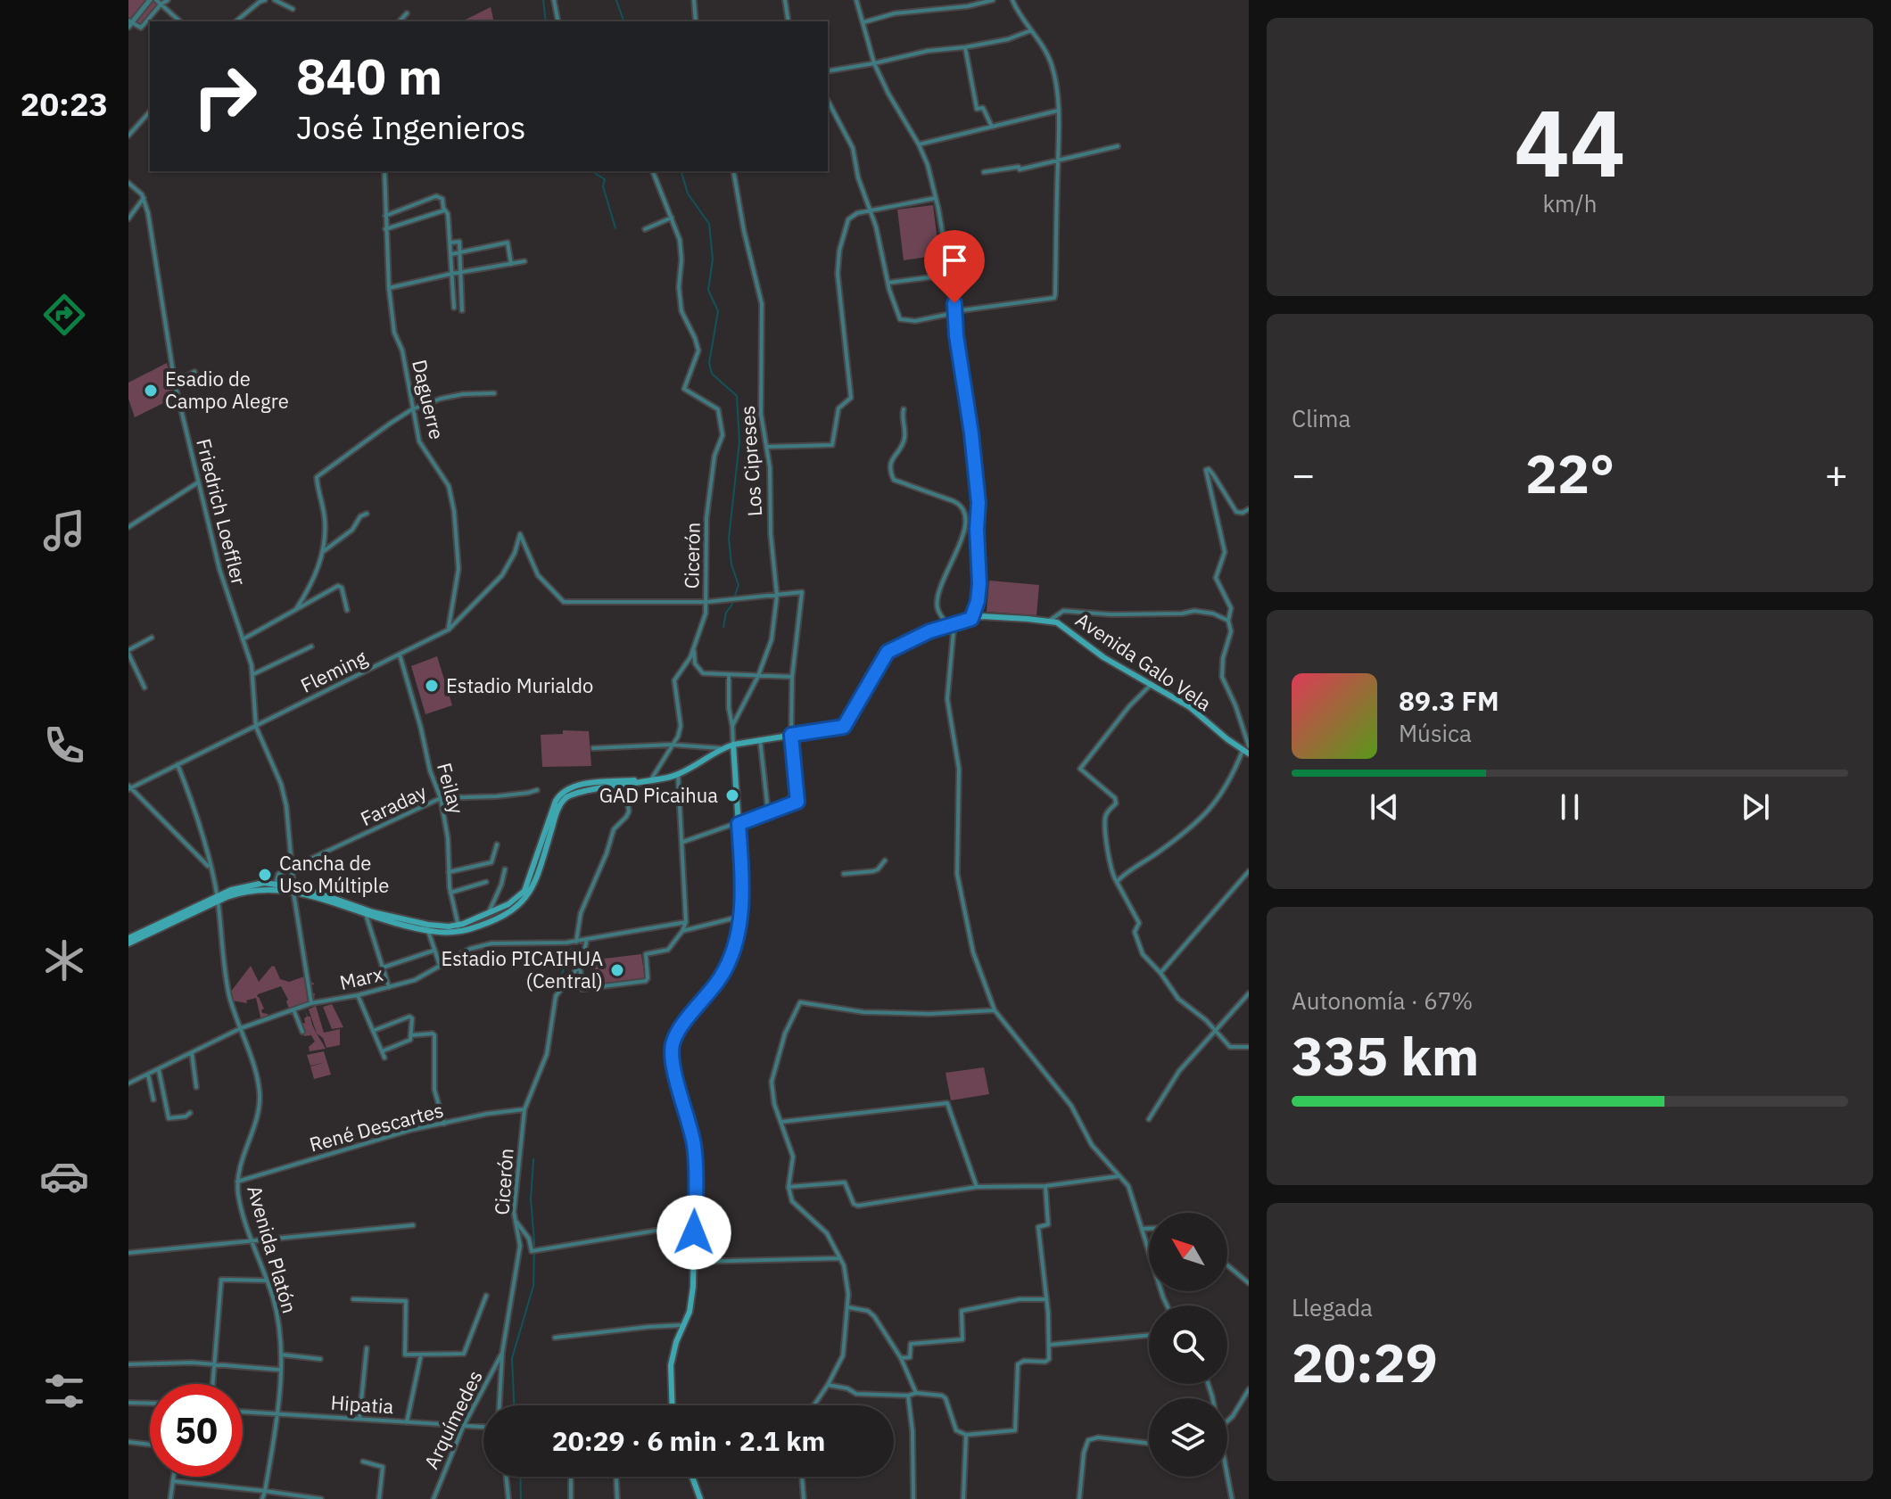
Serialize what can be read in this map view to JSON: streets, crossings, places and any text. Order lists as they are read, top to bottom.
{
  "streets": {
    "main road": ["Avenida Galo Vela"],
    "street": [
      "Daguerre",
      "Los Cipreses",
      "Friedrich Loeffler",
      "Cicerón",
      "Fleming",
      "Feilay",
      "Faraday",
      "Marx",
      "René Descartes",
      "Avenida Platón",
      "Hipatia",
      "Arquímedes"
    ]
  },
  "crossings": [
    ["Daguerre", "Fleming"],
    ["Friedrich Loeffler", "Fleming"],
    ["Cicerón", "Avenida Galo Vela"],
    ["Cicerón", "Fleming"],
    ["Cicerón", "Marx"],
    ["Cicerón", "René Descartes"],
    ["Cicerón", "Arquímedes"],
    ["Avenida Galo Vela", "Feilay"],
    ["Avenida Galo Vela", "Faraday"],
    ["Avenida Galo Vela", "Avenida Platón"],
    ["Fleming", "Feilay"],
    ["Fleming", "Avenida Platón"],
    ["Feilay", "Faraday"],
    ["Marx", "Avenida Platón"],
    ["René Descartes", "Avenida Platón"],
    ["Avenida Platón", "Hipatia"],
    ["Hipatia", "Arquímedes"]
  ],
  "places": [
    "Esadio de Campo Alegre",
    "Estadio Murialdo",
    "GAD Picaihua",
    "Cancha de Uso Múltiple",
    "Estadio PICAIHUA (Central)"
  ],
  "north": "top left",
  "page": {
    "tabs": "20:23",
    "tile": [
      ["44", "km/h"],
      "Clima",
      ["Autonomía · 67%", "335 km"],
      ["Llegada", "20:29"]
    ],
    "turn": ["840 m", "José Ingenieros"],
    "heat": ["−", "22°", "+"],
    "song": ["89.3 FM", "Música"],
    "limit": "50",
    "trip": "20:29 · 6 min · 2.1 km"
  }
}
